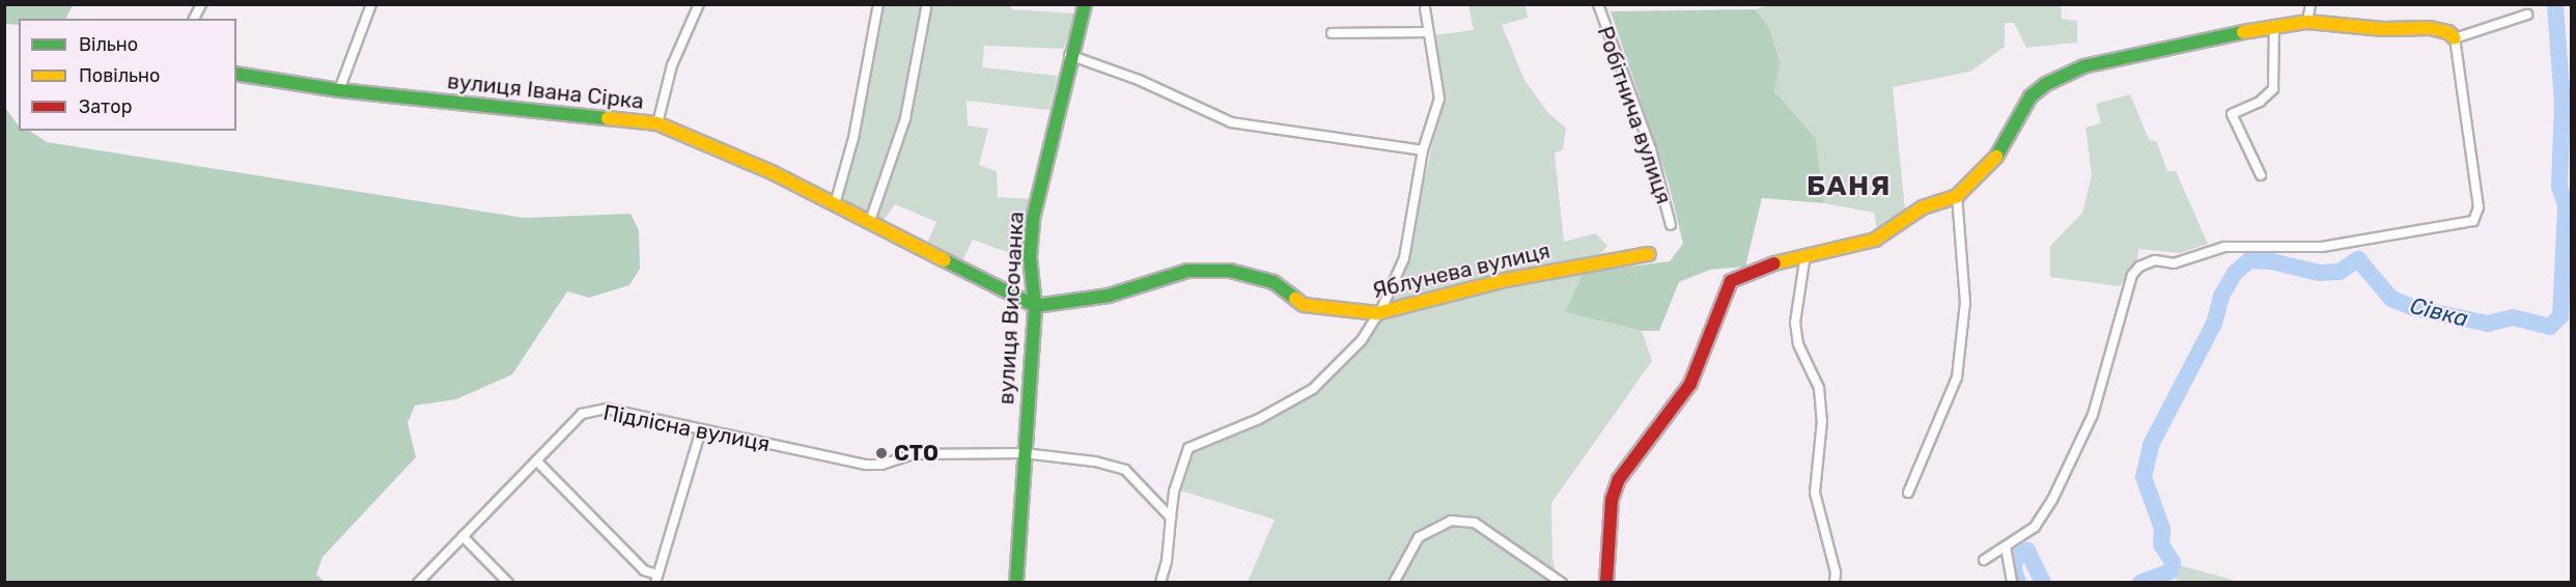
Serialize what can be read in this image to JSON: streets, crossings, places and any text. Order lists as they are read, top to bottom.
{
  "streets": {
    "street": [
      "вулиця Івана Сірка",
      "Робітнича вулиця",
      "Яблунева вулиця",
      "вулиця Височанка",
      "Підлісна вулиця"
    ]
  },
  "crossings": [
    ["вулиця Івана Сірка", "Яблунева вулиця"],
    ["вулиця Івана Сірка", "вулиця Височанка"],
    ["Яблунева вулиця", "вулиця Височанка"],
    ["вулиця Височанка", "Підлісна вулиця"]
  ],
  "districts": ["БАНЯ"],
  "water": ["Сівка"],
  "places": ["СТО"],
  "legend": ["Вільно", "Повільно", "Затор"]
}
